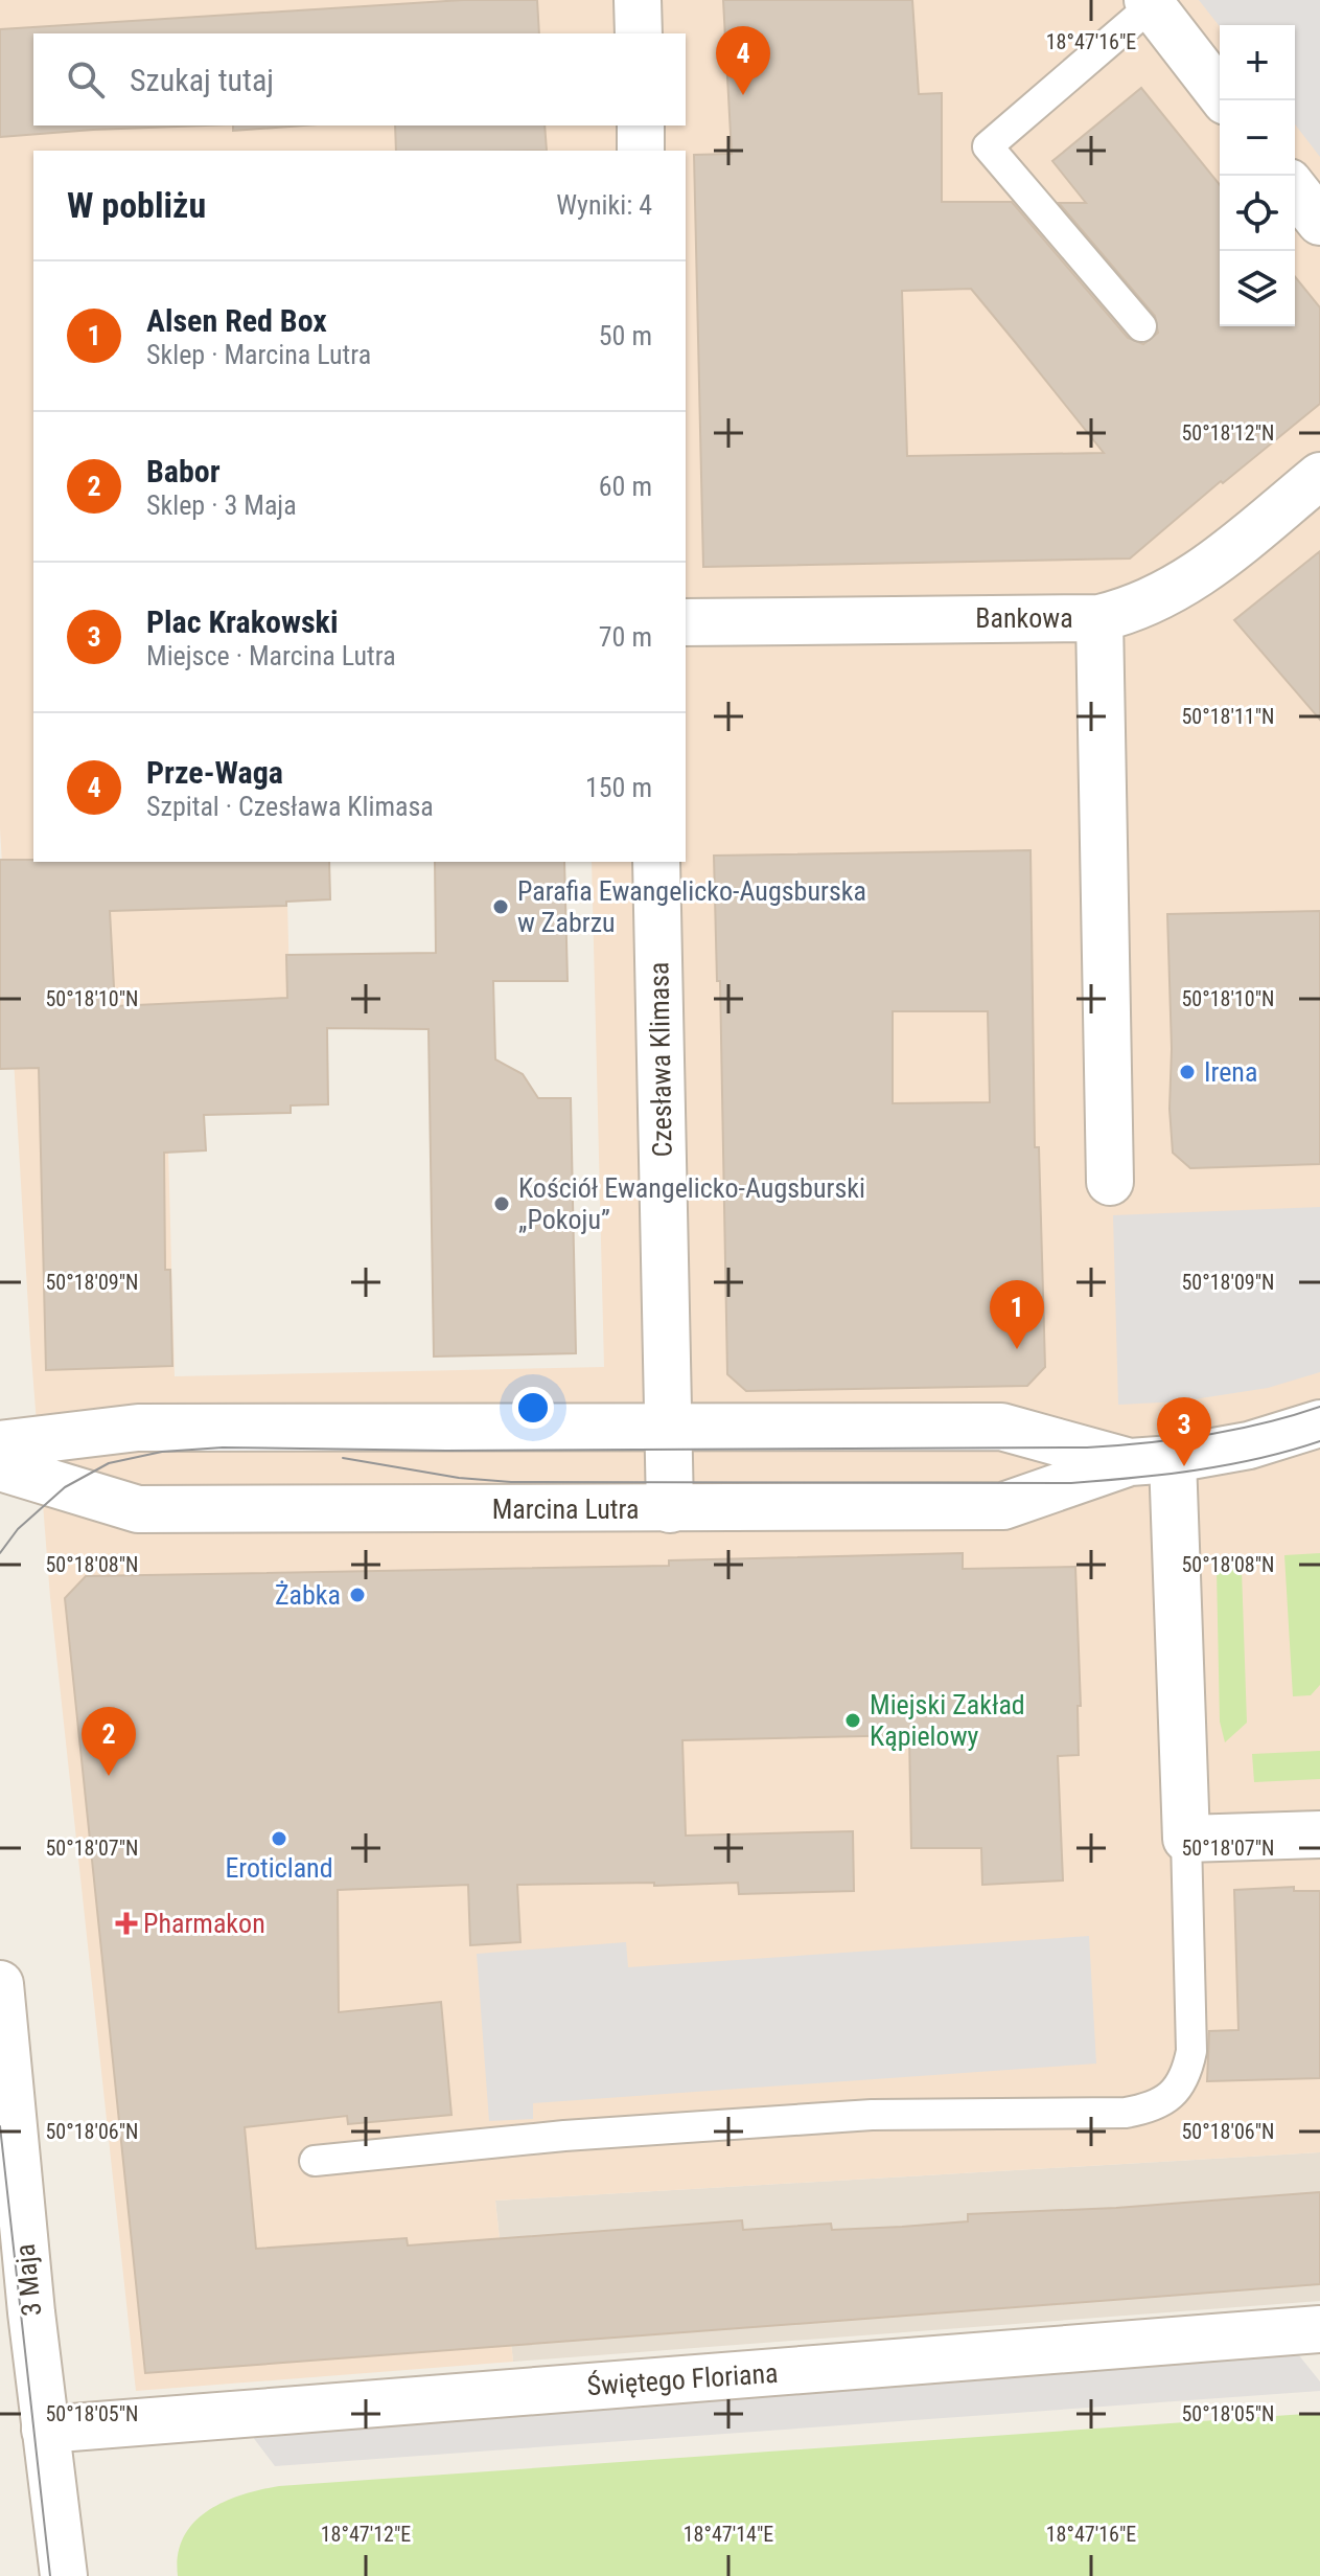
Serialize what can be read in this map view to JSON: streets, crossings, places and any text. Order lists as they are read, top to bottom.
{
  "streets": {
    "street": [
      "Bankowa",
      "Czesława Klimasa",
      "Marcina Lutra",
      "3 Maja",
      "Świętego Floriana"
    ]
  },
  "crossings": [
    ["Czesława Klimasa", "Marcina Lutra"],
    ["3 Maja", "Świętego Floriana"]
  ],
  "places": {
    "other": [
      "Parafia Ewangelicko-Augsburska w Zabrzu",
      "Irena",
      "Kościół Ewangelicko-Augsburski „Pokoju”",
      "Żabka",
      "Miejski Zakład Kąpielowy",
      "Eroticland"
    ],
    "health": ["Pharmakon"]
  },
  "page": {
    "map_buttons": ["+", "−"],
    "pins": [
      "4",
      "1",
      "3",
      "2"
    ],
    "search": "Szukaj tutaj",
    "heading": ["W pobliżu", "Wyniki: 4"],
    "list": [
      {
        "mark": "1",
        "name": "Alsen Red Box",
        "note": "Sklep · Marcina Lutra",
        "value": "50 m"
      },
      {
        "mark": "2",
        "name": "Babor",
        "note": "Sklep · 3 Maja",
        "value": "60 m"
      },
      {
        "mark": "3",
        "name": "Plac Krakowski",
        "note": "Miejsce · Marcina Lutra",
        "value": "70 m"
      },
      {
        "mark": "4",
        "name": "Prze-Waga",
        "note": "Szpital · Czesława Klimasa",
        "value": "150 m"
      }
    ]
  },
  "coordinates": [
    "18°47'16\"E",
    "50°18'12\"N",
    "50°18'11\"N",
    "50°18'10\"N",
    "50°18'09\"N",
    "50°18'08\"N",
    "50°18'07\"N",
    "50°18'06\"N",
    "50°18'05\"N",
    "18°47'12\"E",
    "18°47'14\"E"
  ]
}
